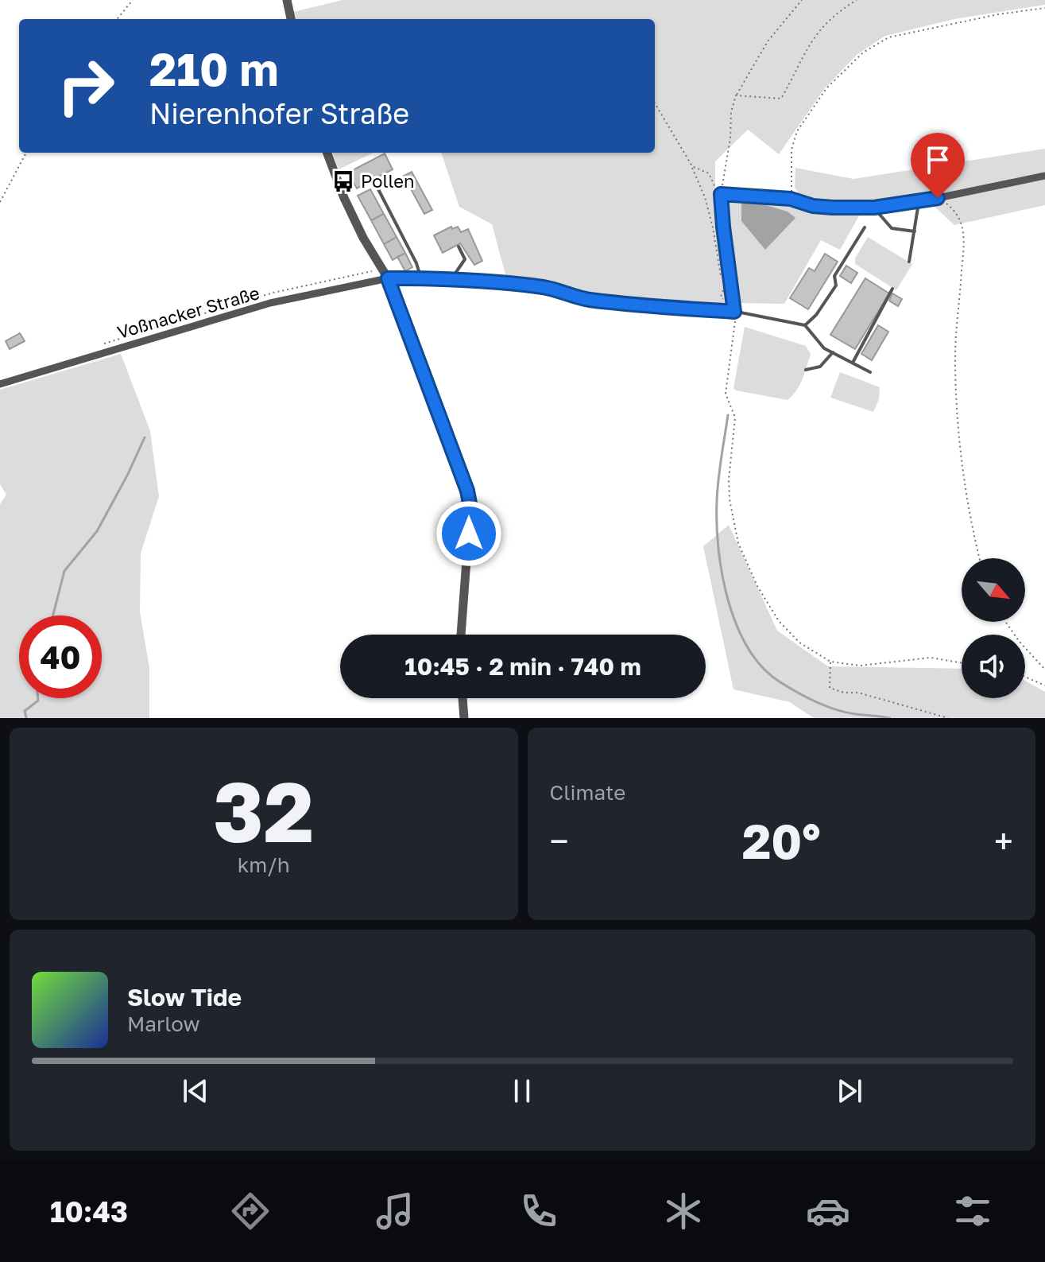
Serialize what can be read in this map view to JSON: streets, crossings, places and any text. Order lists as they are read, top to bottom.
{
  "streets": {
    "street": ["Voßnacker Straße"]
  },
  "places": {
    "bus stop": ["Pollen"]
  },
  "north": "bottom right",
  "page": {
    "turn": ["210 m", "Nierenhofer Straße"],
    "limit": "40",
    "trip": "10:45 · 2 min · 740 m",
    "tile": [
      ["32", "km/h"],
      "Climate"
    ],
    "heat": ["−", "20°", "+"],
    "song": ["Slow Tide", "Marlow"],
    "tabs": "10:43"
  }
}
